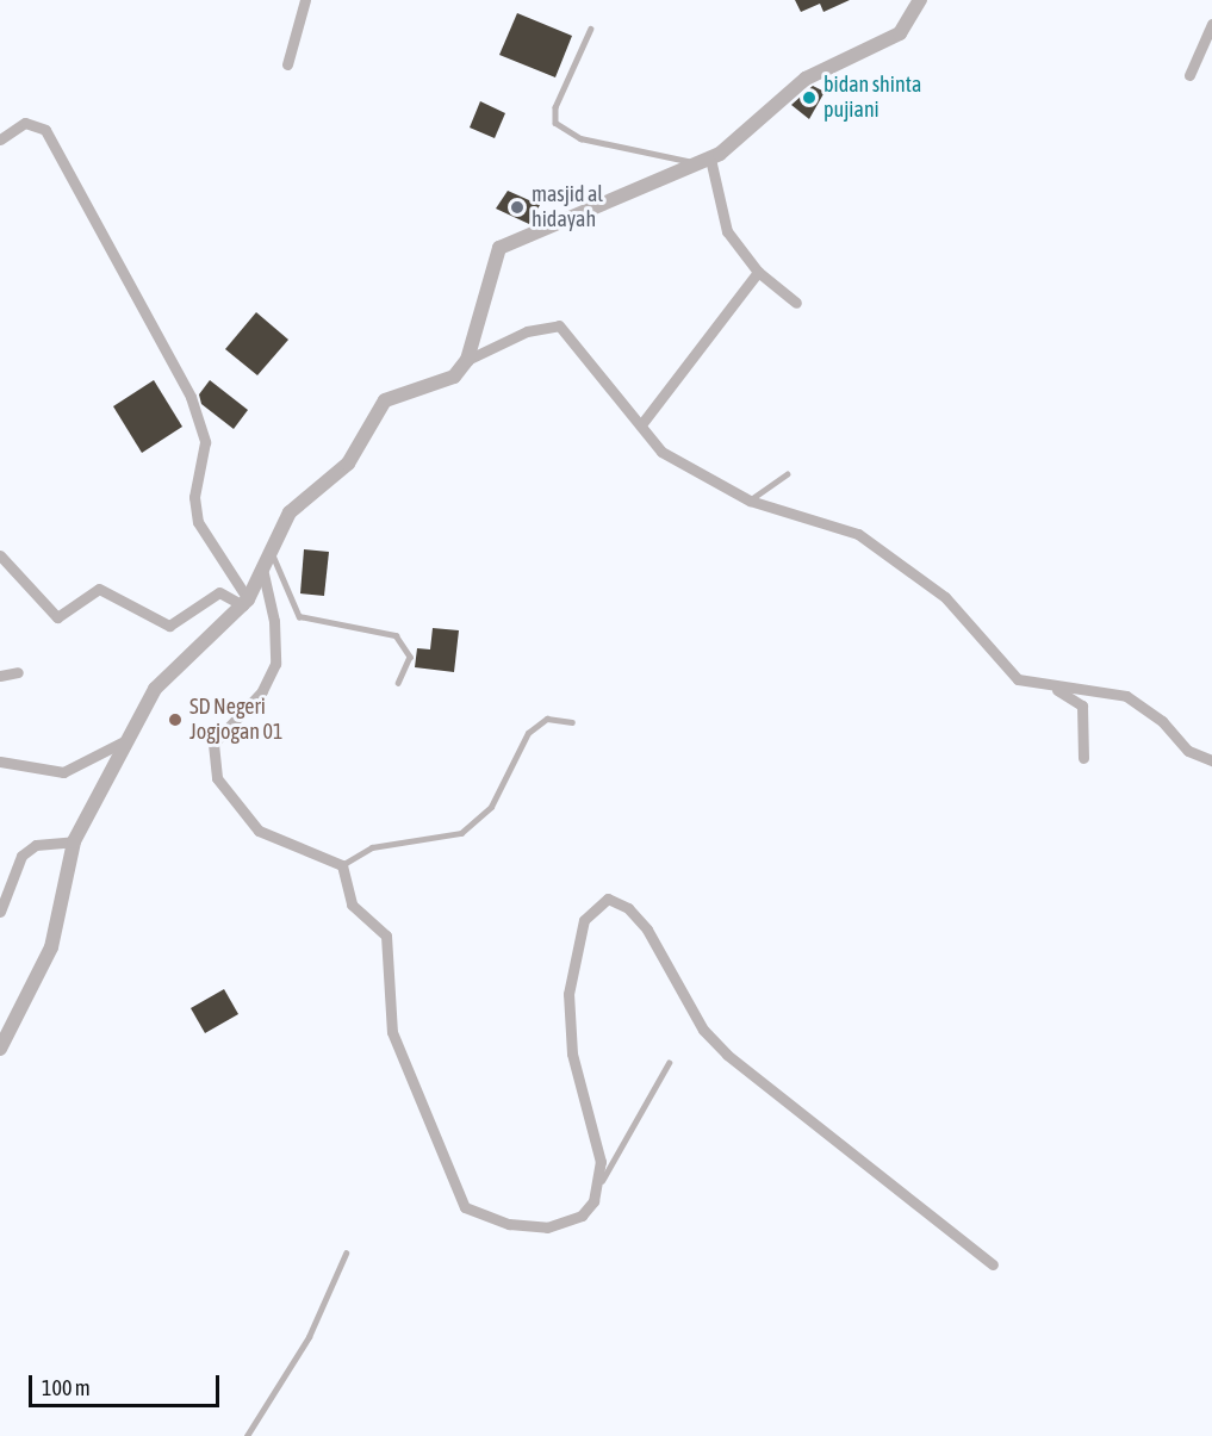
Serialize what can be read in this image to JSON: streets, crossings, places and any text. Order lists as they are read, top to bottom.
{
  "places": ["bidan shinta pujiani", "masjid al hidayah", "SD Negeri Jogjogan 01"],
  "scale_bar": "100 m"
}
